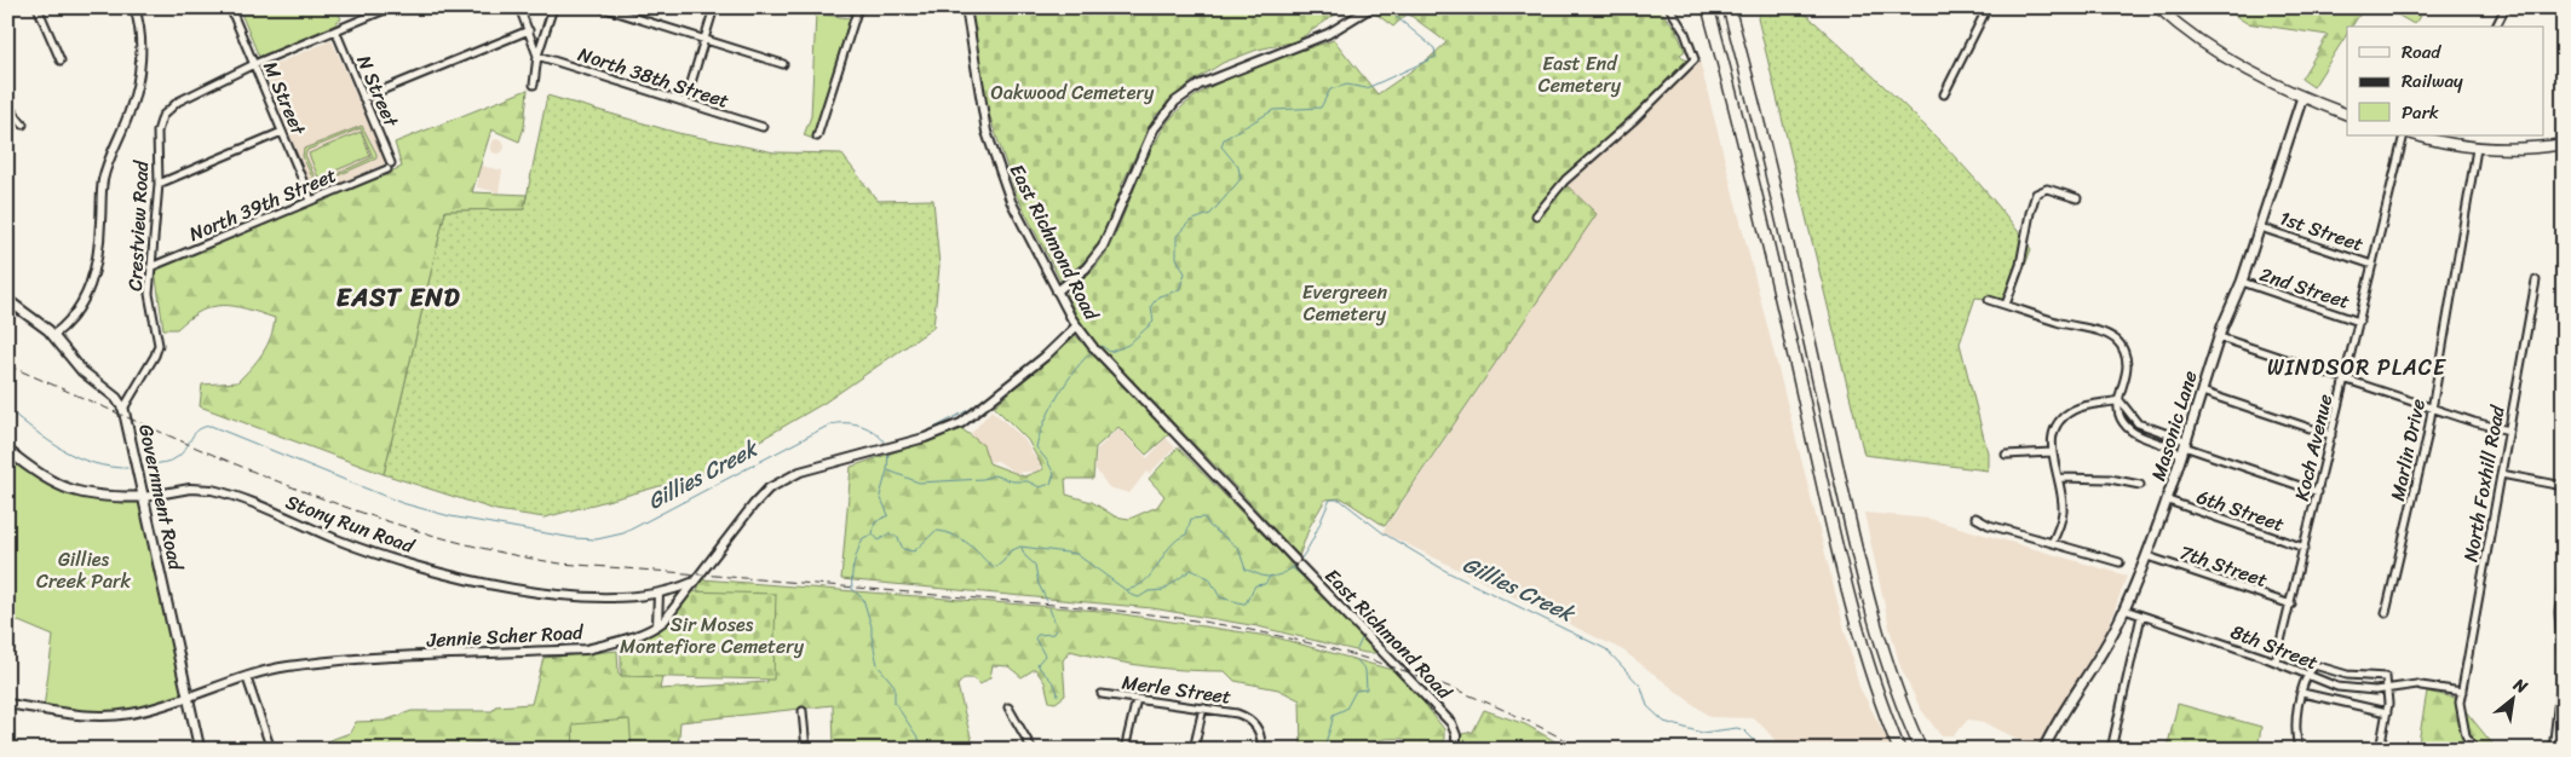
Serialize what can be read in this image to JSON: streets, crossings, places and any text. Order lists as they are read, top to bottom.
{
  "streets": {
    "main road": ["Masonic Lane", "Government Road", "Stony Run Road"],
    "street": [
      "North 38th Street",
      "N Street",
      "M Street",
      "North 39th Street",
      "Crestview Road",
      "1st Street",
      "East Richmond Road",
      "2nd Street",
      "Koch Avenue",
      "Marlin Drive",
      "North Foxhill Road",
      "6th Street",
      "7th Street",
      "Jennie Scher Road",
      "8th Street",
      "Merle Street"
    ]
  },
  "crossings": [
    ["N Street", "North 39th Street"],
    ["N Street", "Crestview Road"],
    ["M Street", "North 39th Street"],
    ["M Street", "Crestview Road"],
    ["North 39th Street", "Crestview Road"],
    ["Crestview Road", "Government Road"],
    ["1st Street", "Masonic Lane"],
    ["1st Street", "Koch Avenue"],
    ["2nd Street", "Masonic Lane"],
    ["2nd Street", "Koch Avenue"],
    ["Masonic Lane", "6th Street"],
    ["Masonic Lane", "7th Street"],
    ["Masonic Lane", "8th Street"],
    ["Koch Avenue", "6th Street"],
    ["Koch Avenue", "7th Street"],
    ["Koch Avenue", "8th Street"],
    ["North Foxhill Road", "8th Street"],
    ["Government Road", "Stony Run Road"],
    ["Government Road", "Jennie Scher Road"]
  ],
  "districts": ["EAST END", "WINDSOR PLACE"],
  "water": ["Gillies Creek"],
  "parks": [
    "East End Cemetery",
    "Oakwood Cemetery",
    "Evergreen Cemetery",
    "Gillies Creek Park",
    "Sir Moses Montefiore Cemetery"
  ],
  "legend": ["Road", "Railway", "Park"],
  "north": "top right"
}
